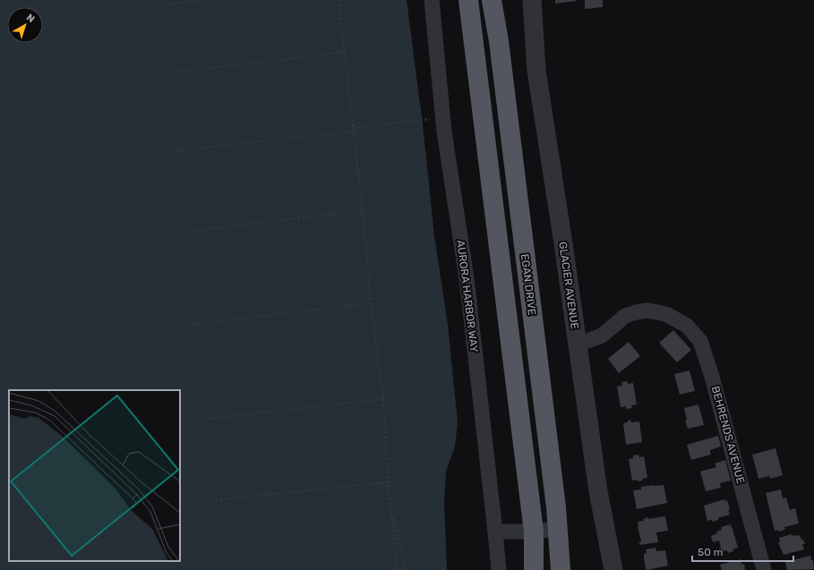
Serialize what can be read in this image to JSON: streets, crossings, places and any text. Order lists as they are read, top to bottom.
{
  "streets": {
    "highway": ["EGAN DRIVE"],
    "street": ["GLACIER AVENUE", "AURORA HARBOR WAY", "BEHRENDS AVENUE"]
  },
  "crossings": [
    ["GLACIER AVENUE", "BEHRENDS AVENUE"]
  ],
  "scale_bar": "50 m",
  "north": "top right"
}
